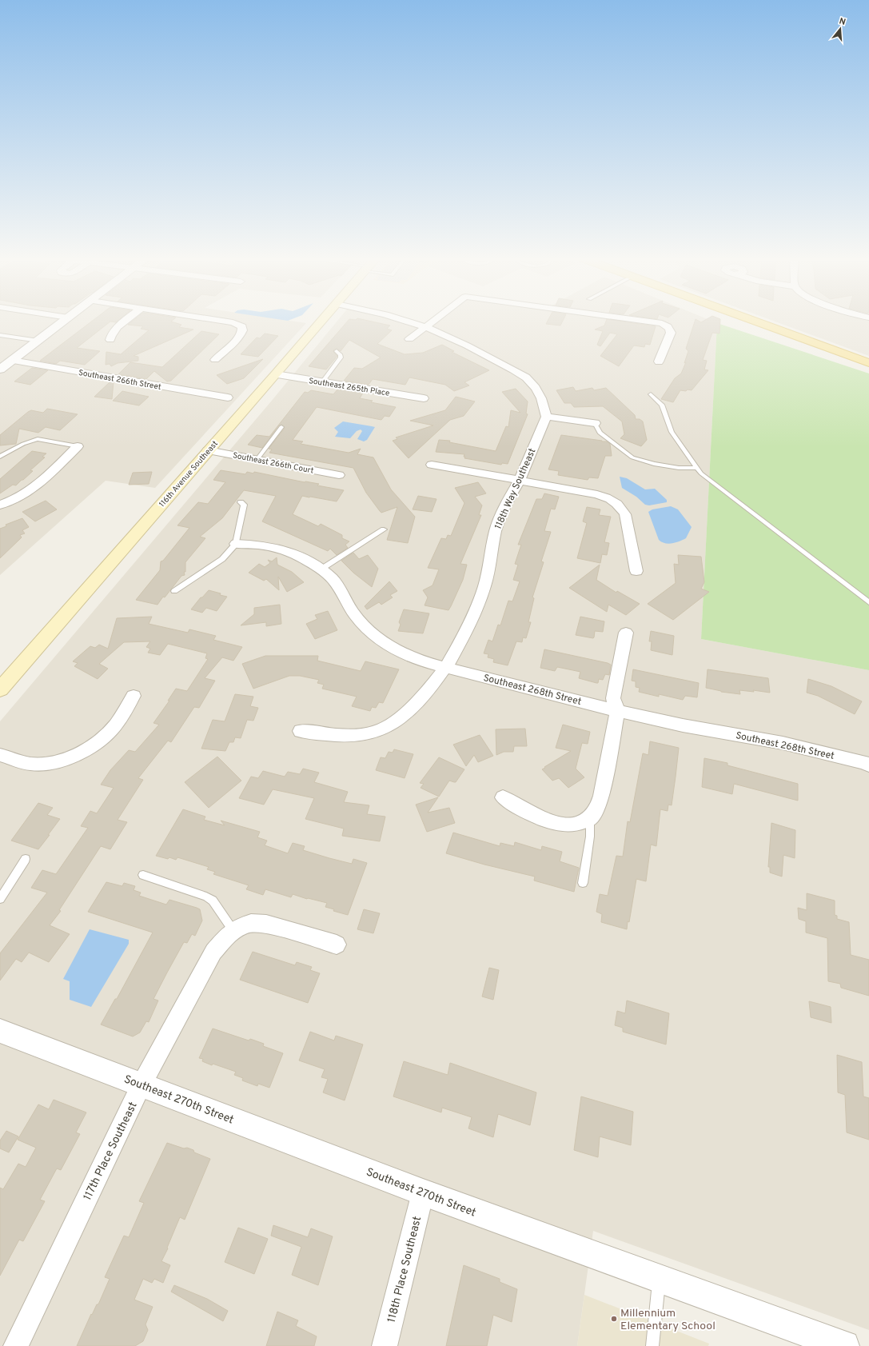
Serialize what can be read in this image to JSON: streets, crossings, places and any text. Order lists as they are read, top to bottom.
{
  "streets": {
    "main road": ["116th Avenue Southeast"],
    "street": [
      "Southeast 266th Street",
      "Southeast 265th Place",
      "Southeast 266th Court",
      "118th Way Southeast",
      "Southeast 268th Street",
      "Southeast 270th Street",
      "117th Place Southeast",
      "118th Place Southeast"
    ]
  },
  "crossings": [
    ["Southeast 265th Place", "116th Avenue Southeast"],
    ["Southeast 266th Court", "116th Avenue Southeast"],
    ["118th Way Southeast", "Southeast 268th Street"],
    ["Southeast 270th Street", "117th Place Southeast"],
    ["Southeast 270th Street", "118th Place Southeast"]
  ],
  "places": ["Millennium Elementary School"],
  "north": "top"
}
